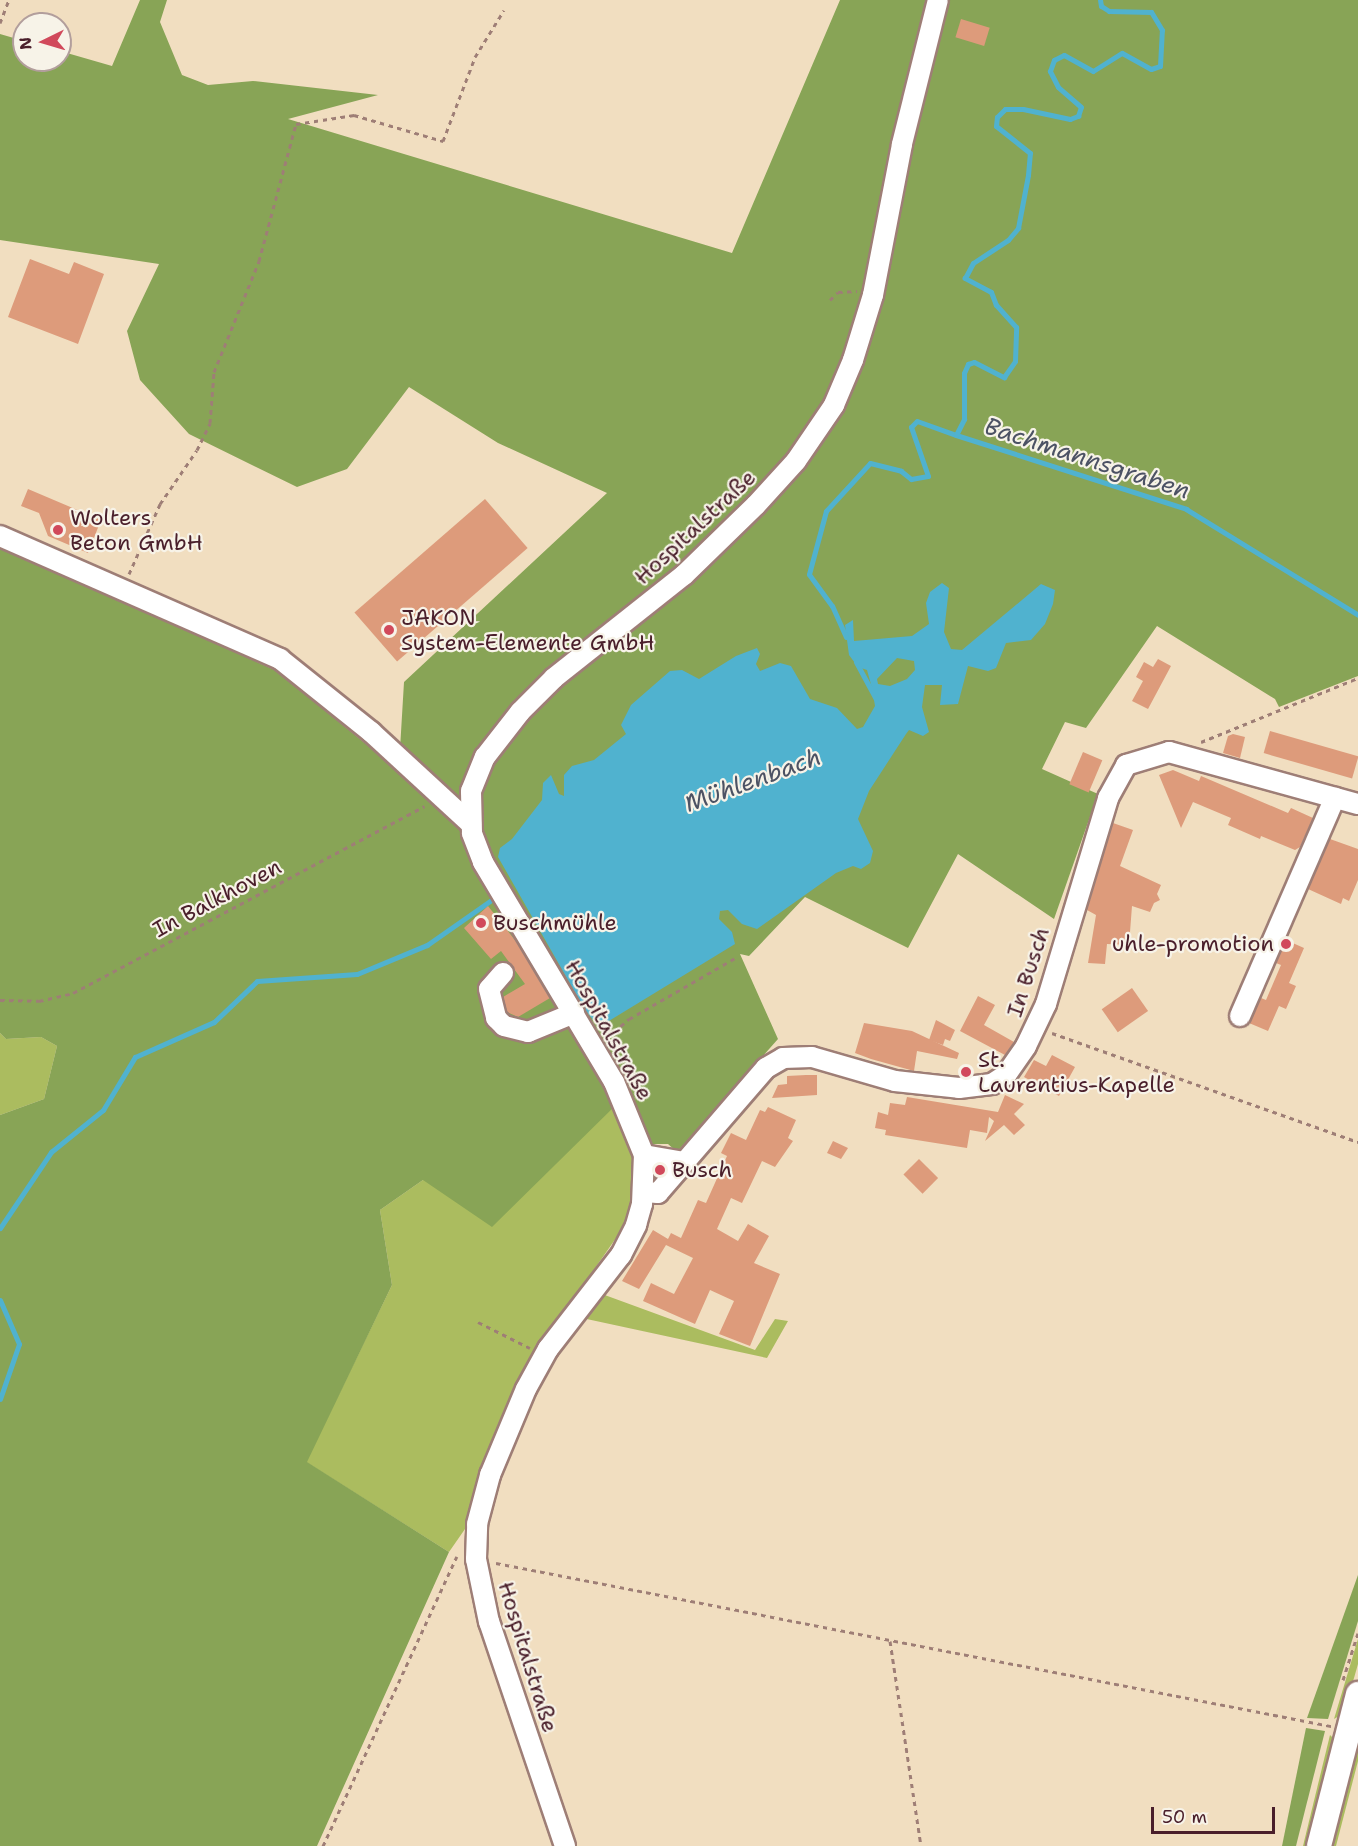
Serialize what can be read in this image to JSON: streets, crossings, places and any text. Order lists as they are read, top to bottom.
{
  "streets": {
    "street": ["Hospitalstraße", "In Busch"],
    "path": ["In Balkhoven"]
  },
  "crossings": [
    ["Hospitalstraße", "In Busch"]
  ],
  "water": ["Bachmannsgraben", "Mühlenbach"],
  "places": [
    "Wolters Beton GmbH",
    "JAKON System-Elemente GmbH",
    "Buschmühle",
    "uhle-promotion",
    "St. Laurentius-Kapelle",
    "Busch"
  ],
  "scale_bar": "50 m",
  "north": "left"
}
